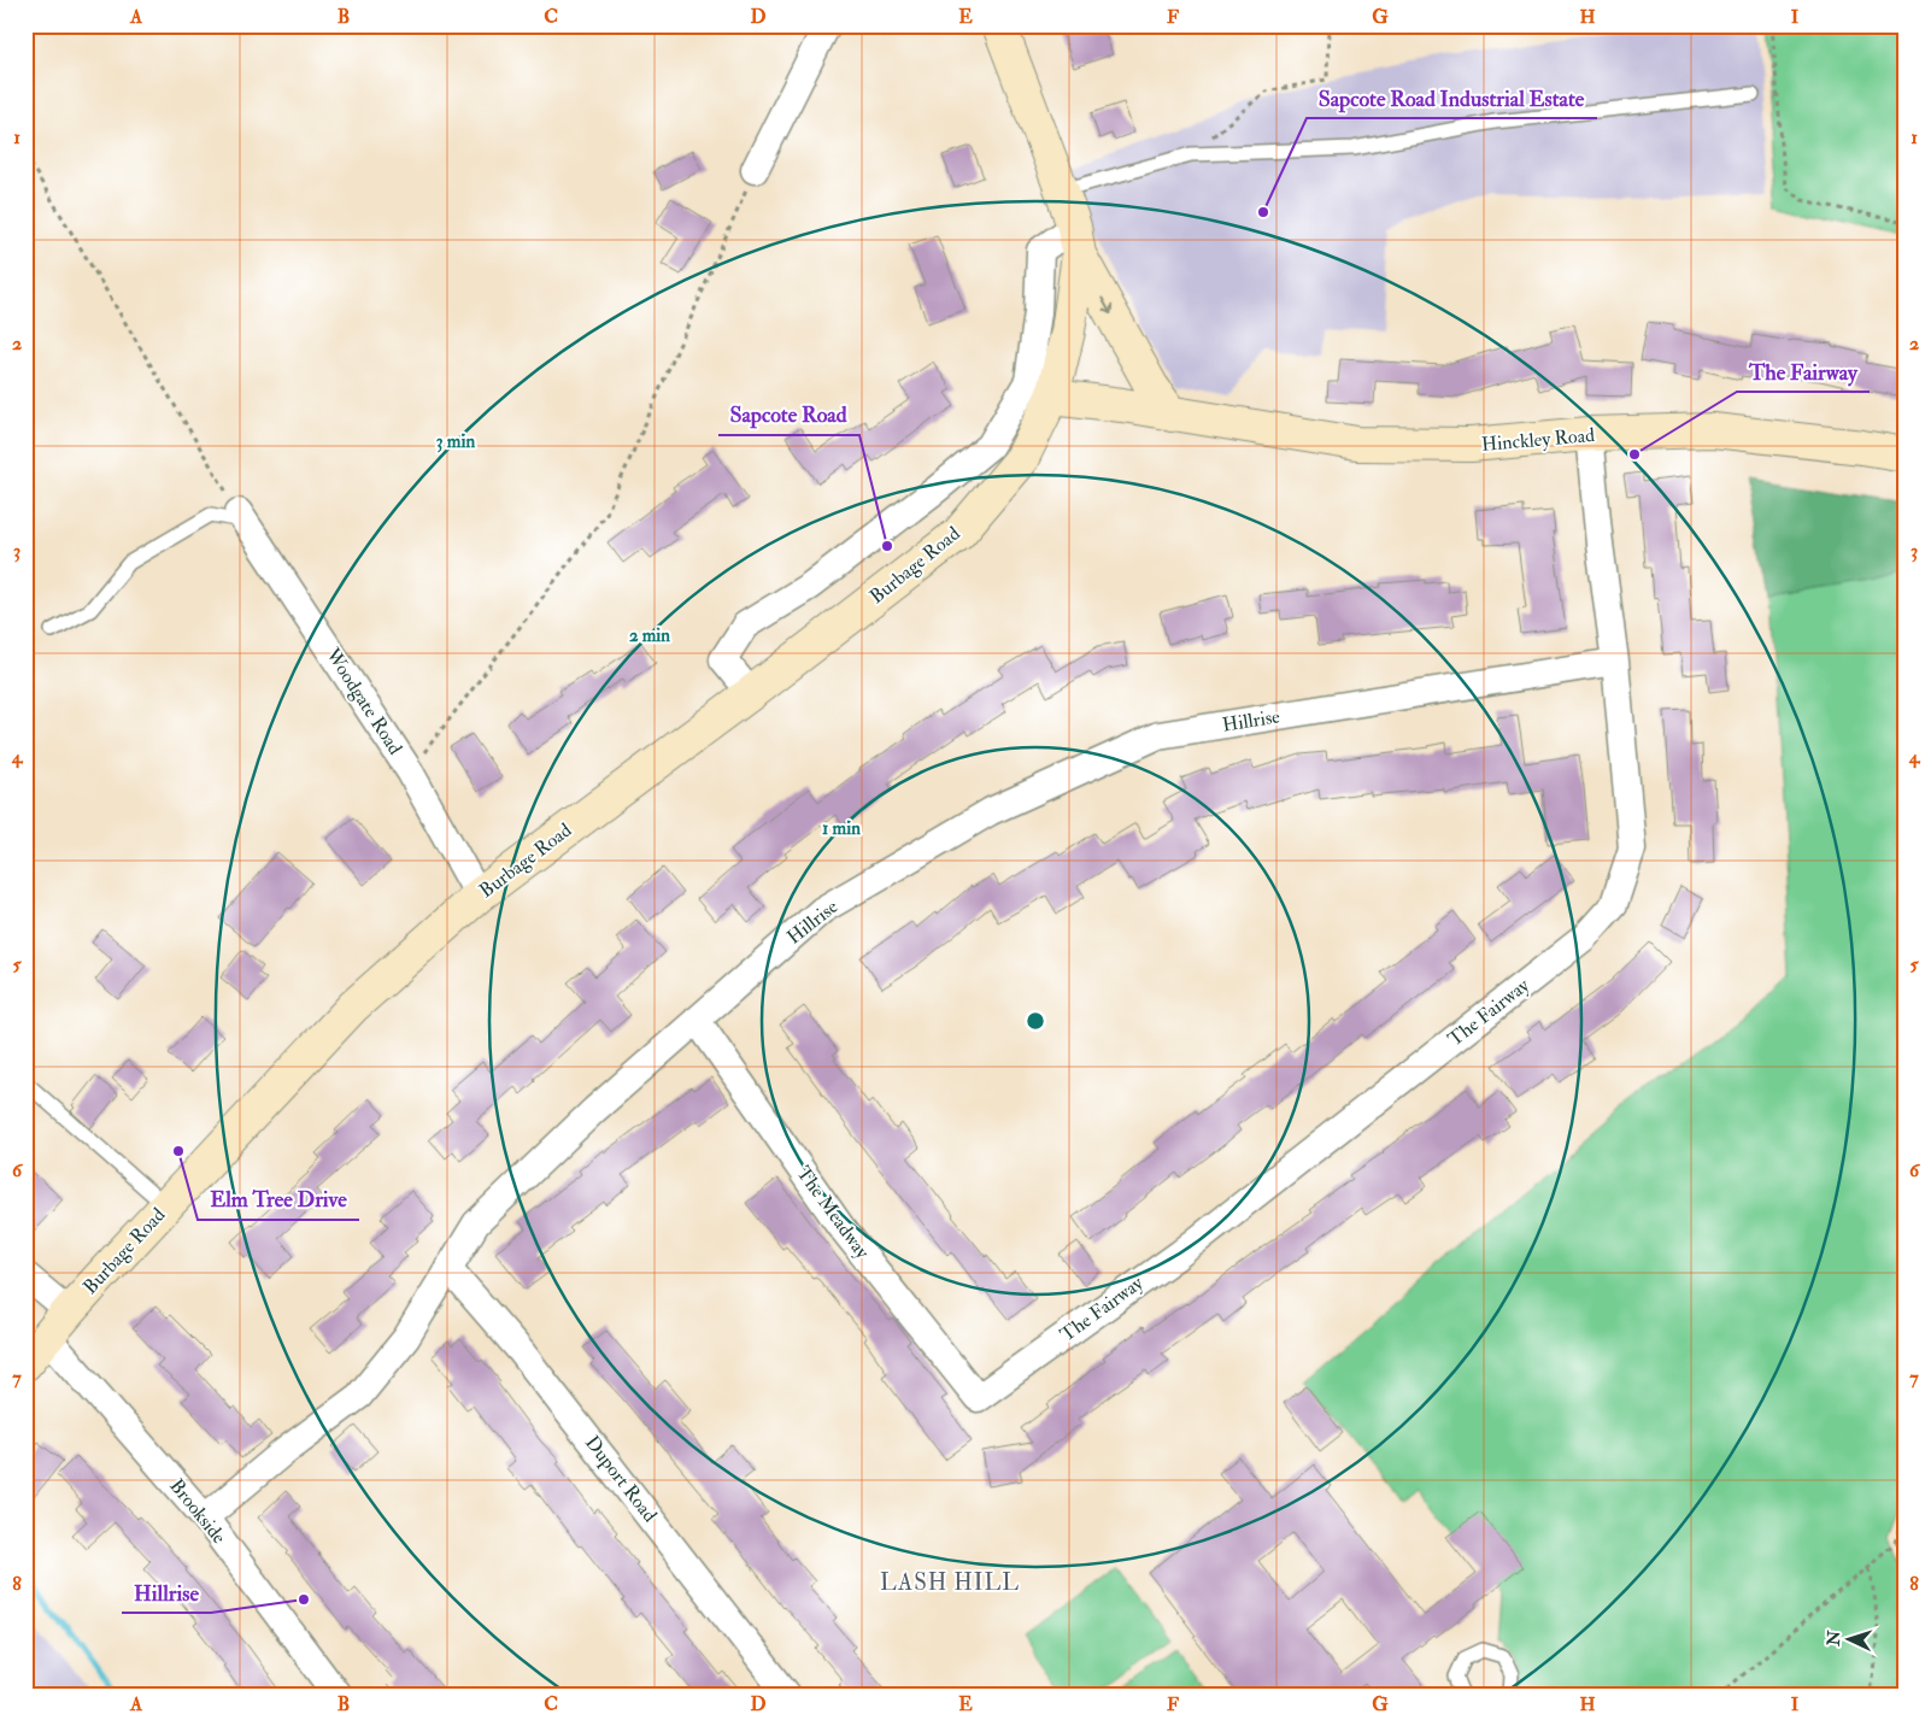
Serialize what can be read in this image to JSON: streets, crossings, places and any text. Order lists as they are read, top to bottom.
{
  "streets": {
    "main road": ["Hinckley Road", "Burbage Road"],
    "street": [
      "Woodgate Road",
      "Hillrise",
      "The Fairway",
      "The Meadway",
      "Duport Road",
      "Brookside"
    ]
  },
  "crossings": [
    ["Hinckley Road", "Burbage Road"],
    ["Hinckley Road", "The Fairway"],
    ["Burbage Road", "Woodgate Road"],
    ["Burbage Road", "Brookside"],
    ["Hillrise", "The Fairway"],
    ["Hillrise", "The Meadway"],
    ["Hillrise", "Duport Road"],
    ["Hillrise", "Brookside"],
    ["The Fairway", "The Meadway"]
  ],
  "districts": ["LASH HILL"],
  "places": [
    "Sapcote Road Industrial Estate",
    "The Fairway",
    "Sapcote Road",
    "Elm Tree Drive",
    "Hillrise"
  ],
  "north": "left",
  "grid": {
    "columns": [
      "A",
      "B",
      "C",
      "D",
      "E",
      "F",
      "G",
      "H",
      "I"
    ],
    "rows": [
      "1",
      "2",
      "3",
      "4",
      "5",
      "6",
      "7",
      "8"
    ]
  },
  "rings": ["3 min", "2 min", "1 min"]
}
